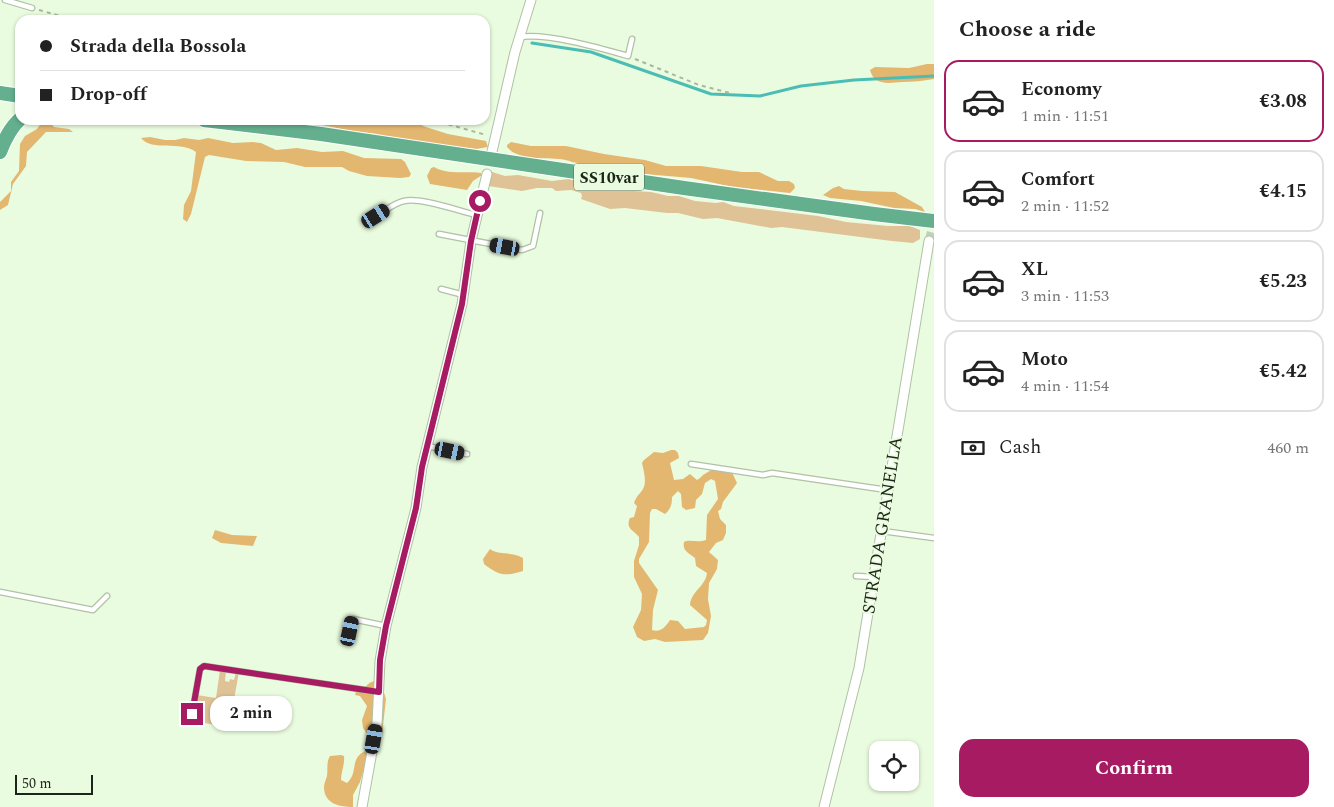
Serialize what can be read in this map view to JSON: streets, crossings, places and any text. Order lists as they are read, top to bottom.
{
  "streets": {
    "highway": ["SS10var"],
    "street": ["STRADA GRANELLA"]
  },
  "scale_bar": "50 m",
  "page": {
    "heading": "Choose a ride",
    "banner": ["Strada della Bossola", "Drop-off"],
    "list": [
      {
        "name": "Economy",
        "note": "1 min · 11:51",
        "value": "€3.08"
      },
      {
        "name": "Comfort",
        "note": "2 min · 11:52",
        "value": "€4.15"
      },
      {
        "name": "XL",
        "note": "3 min · 11:53",
        "value": "€5.23"
      },
      {
        "name": "Moto",
        "note": "4 min · 11:54",
        "value": "€5.42"
      }
    ],
    "pay": ["Cash", "460 m"],
    "bubble": "2 min",
    "buttons": "Confirm",
    "scale": "50 m"
  }
}
